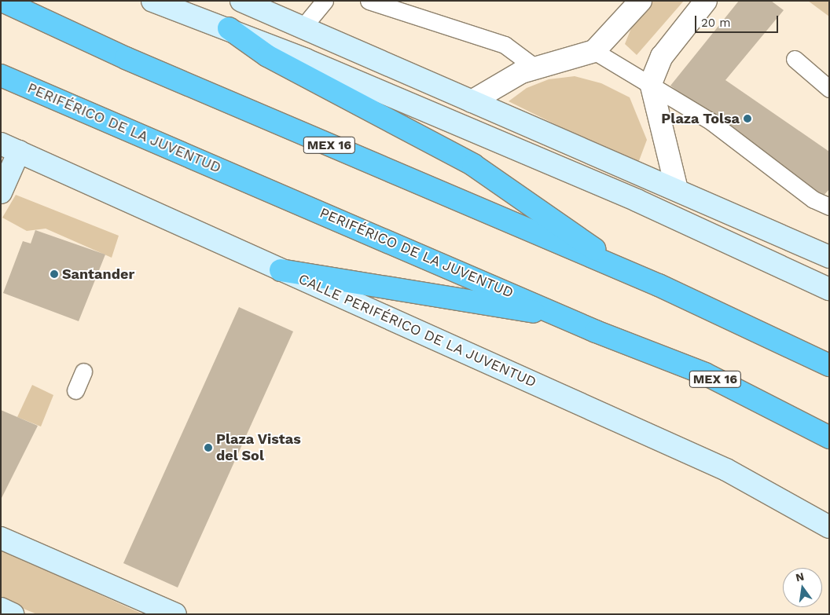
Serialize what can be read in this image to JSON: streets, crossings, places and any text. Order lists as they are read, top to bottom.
{
  "streets": {
    "highway": ["PERIFÉRICO DE LA JUVENTUD", "MEX 16"],
    "main road": ["CALLE PERIFÉRICO DE LA JUVENTUD"]
  },
  "places": ["Plaza Tolsa", "Santander", "Plaza Vistas del Sol"],
  "scale_bar": "20 m",
  "north": "top"
}
